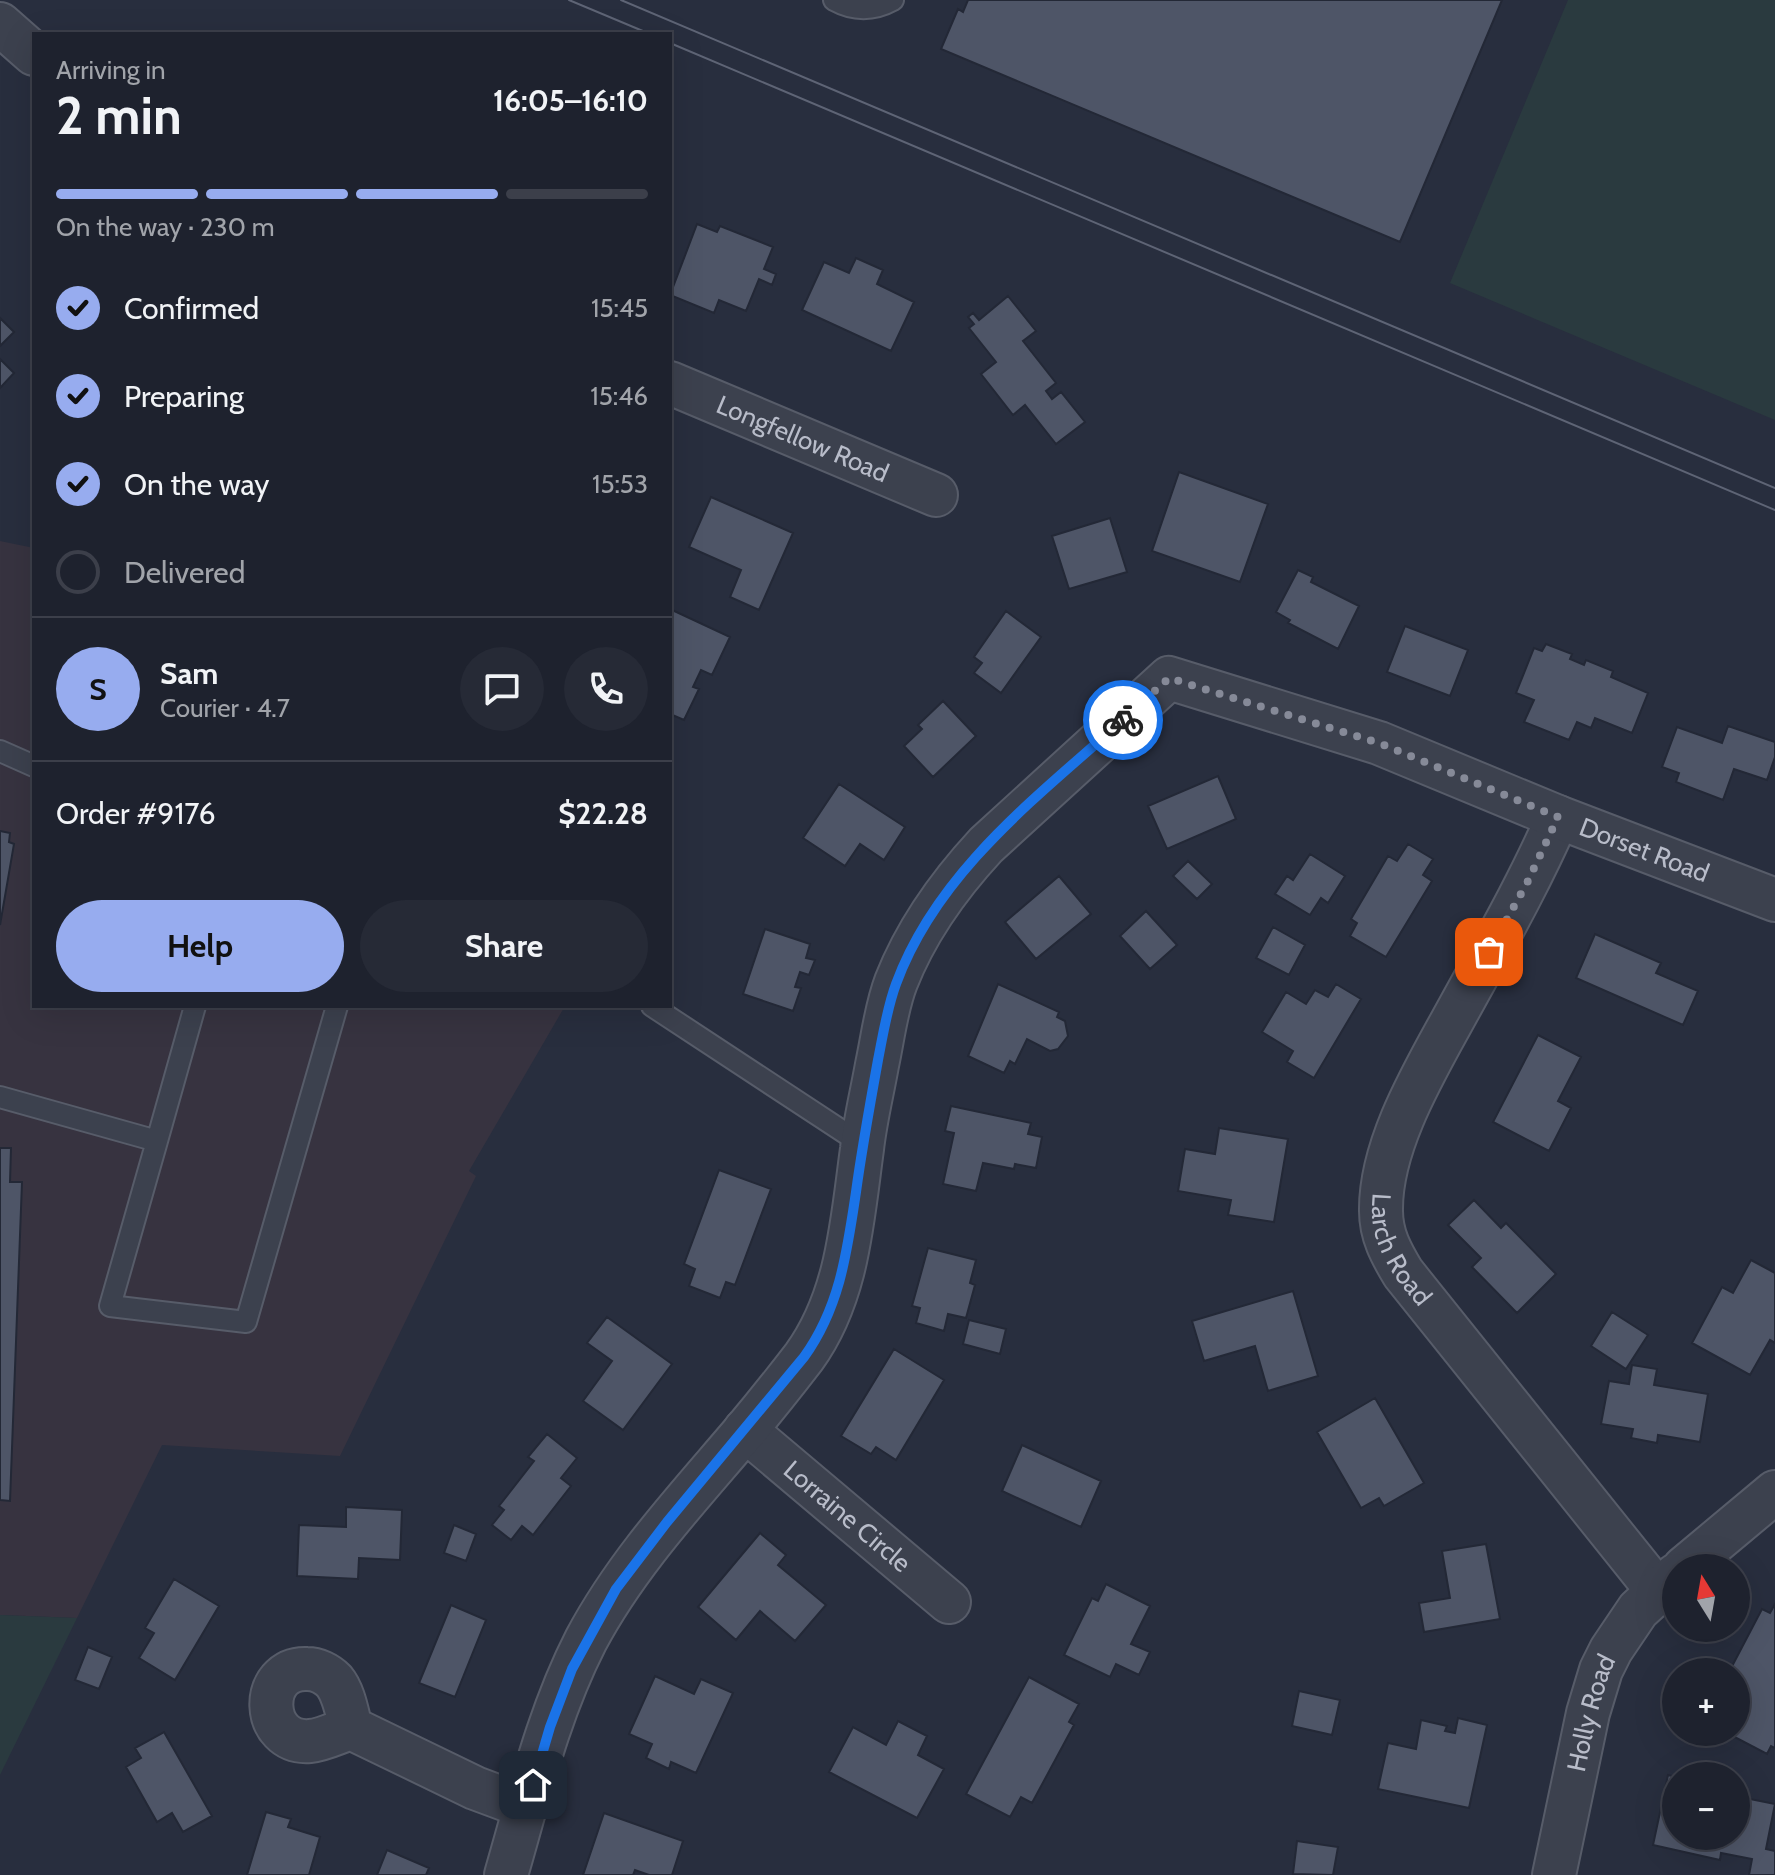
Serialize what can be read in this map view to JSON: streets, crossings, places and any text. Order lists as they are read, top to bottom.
{
  "streets": {
    "street": [
      "Longfellow Road",
      "Dorset Road",
      "Larch Road",
      "Lorraine Circle",
      "Holly Road"
    ]
  },
  "crossings": [
    ["Dorset Road", "Larch Road"],
    ["Dorset Road", "Lorraine Circle"]
  ],
  "north": "top",
  "page": {
    "heading": ["2 min", "Arriving in", "16:05–16:10"],
    "panel": [
      "Sam",
      "Courier · 4.7",
      "Order #9176",
      "$22.28"
    ],
    "bar": "On the way · 230 m",
    "list": [
      ["Confirmed", "15:45"],
      ["Preparing", "15:46"],
      ["On the way", "15:53"],
      "Delivered"
    ],
    "round": "S",
    "buttons": ["Help", "Share"],
    "map_buttons": ["+", "−"]
  }
}
